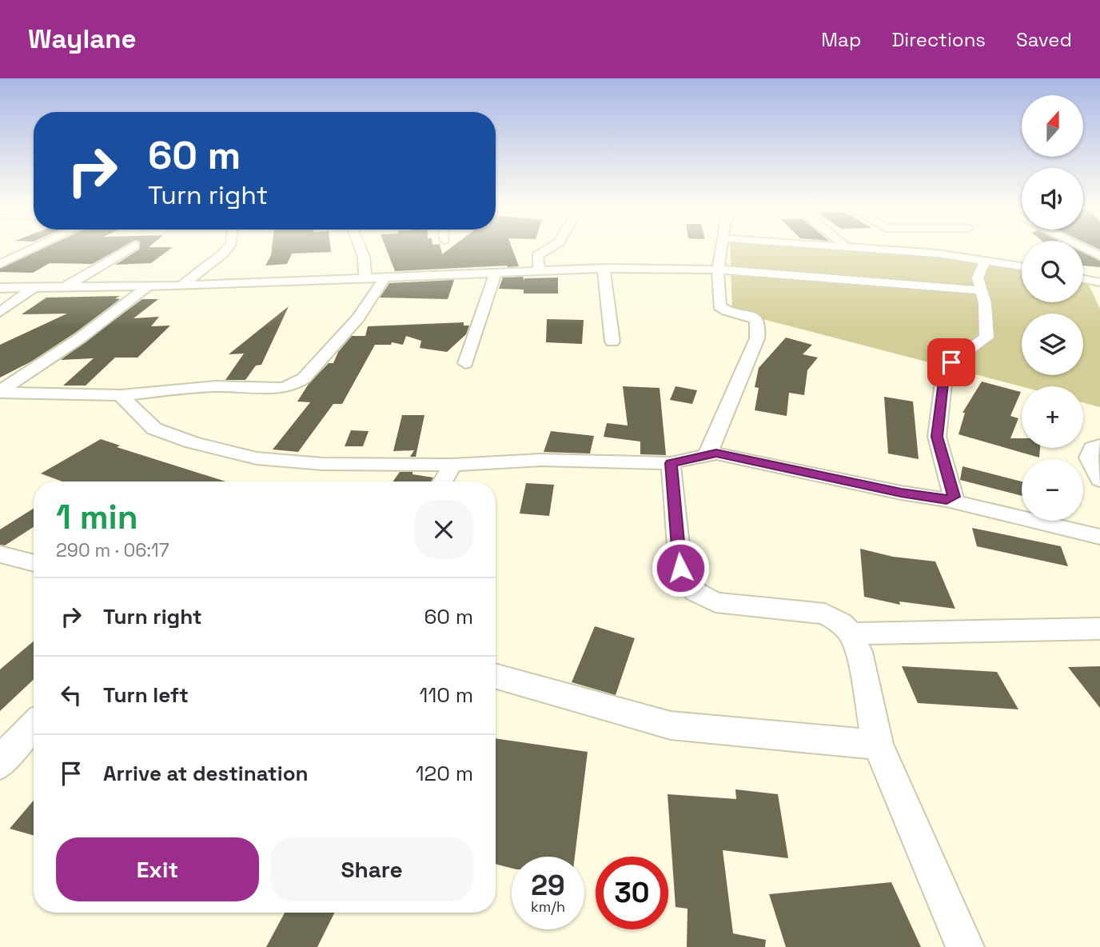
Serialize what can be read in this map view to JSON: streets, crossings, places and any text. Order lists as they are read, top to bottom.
{
  "north": "top",
  "page": {
    "header": "Waylane",
    "nav": ["Map", "Directions", "Saved"],
    "map_buttons": ["+", "−"],
    "turn": ["60 m", "Turn right"],
    "heading": ["1 min", "290 m · 06:17"],
    "list": [
      {
        "name": "Turn right",
        "value": "60 m"
      },
      {
        "name": "Turn left",
        "value": "110 m"
      },
      {
        "name": "Arrive at destination",
        "value": "120 m"
      }
    ],
    "buttons": ["Exit", "Share"],
    "speed": "29 km/h",
    "limit": "30"
  }
}
